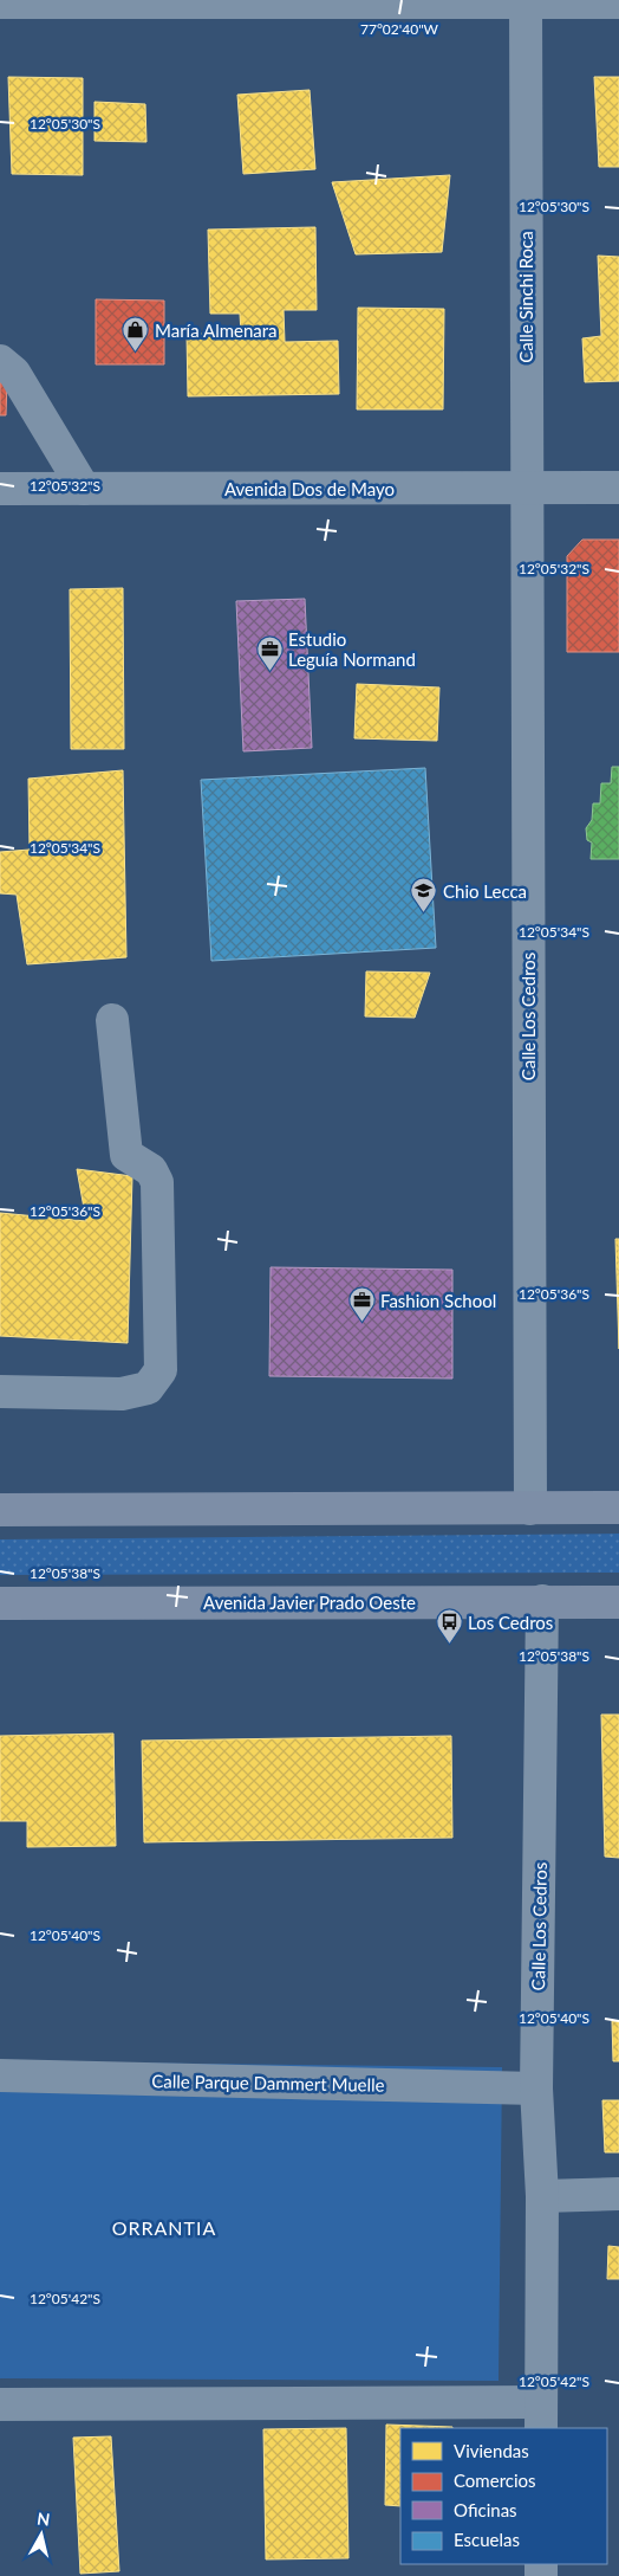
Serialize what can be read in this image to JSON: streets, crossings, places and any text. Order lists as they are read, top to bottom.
{
  "streets": {
    "main road": ["Avenida Javier Prado Oeste"],
    "street": [
      "Calle Sinchi Roca",
      "Avenida Dos de Mayo",
      "Calle Los Cedros",
      "Calle Parque Dammert Muelle"
    ]
  },
  "crossings": [
    ["Calle Sinchi Roca", "Avenida Dos de Mayo"],
    ["Calle Sinchi Roca", "Calle Los Cedros"],
    ["Avenida Dos de Mayo", "Calle Los Cedros"],
    ["Calle Los Cedros", "Avenida Javier Prado Oeste"],
    ["Calle Los Cedros", "Calle Parque Dammert Muelle"]
  ],
  "districts": ["ORRANTIA"],
  "places": {
    "shop": ["María Almenara"],
    "office": ["Estudio Leguía Normand", "Fashion School"],
    "school or university": ["Chio Lecca"],
    "bus stop": ["Los Cedros"]
  },
  "legend": [
    "Viviendas",
    "Comercios",
    "Oficinas",
    "Escuelas"
  ],
  "north": "top",
  "coordinates": [
    "77°02'40\"W",
    "12°05'30\"S",
    "12°05'32\"S",
    "12°05'34\"S",
    "12°05'36\"S",
    "12°05'38\"S",
    "12°05'40\"S",
    "12°05'42\"S"
  ]
}
